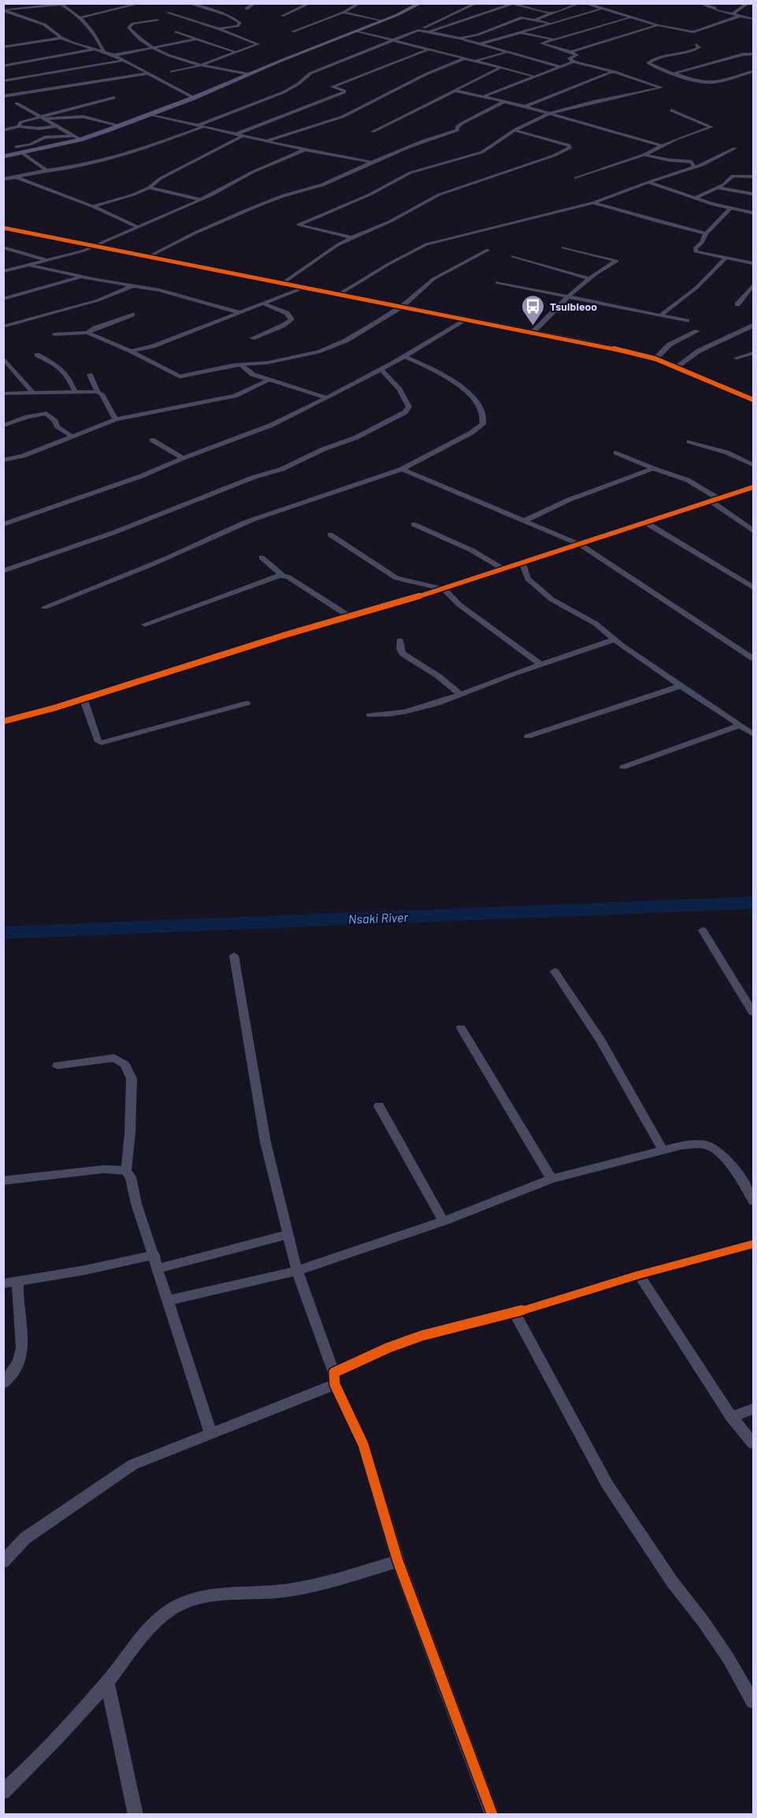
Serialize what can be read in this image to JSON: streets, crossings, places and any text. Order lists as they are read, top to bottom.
{
  "water": ["Nsaki River"],
  "places": {
    "bus stop": ["Tsuibleoo"]
  }
}
